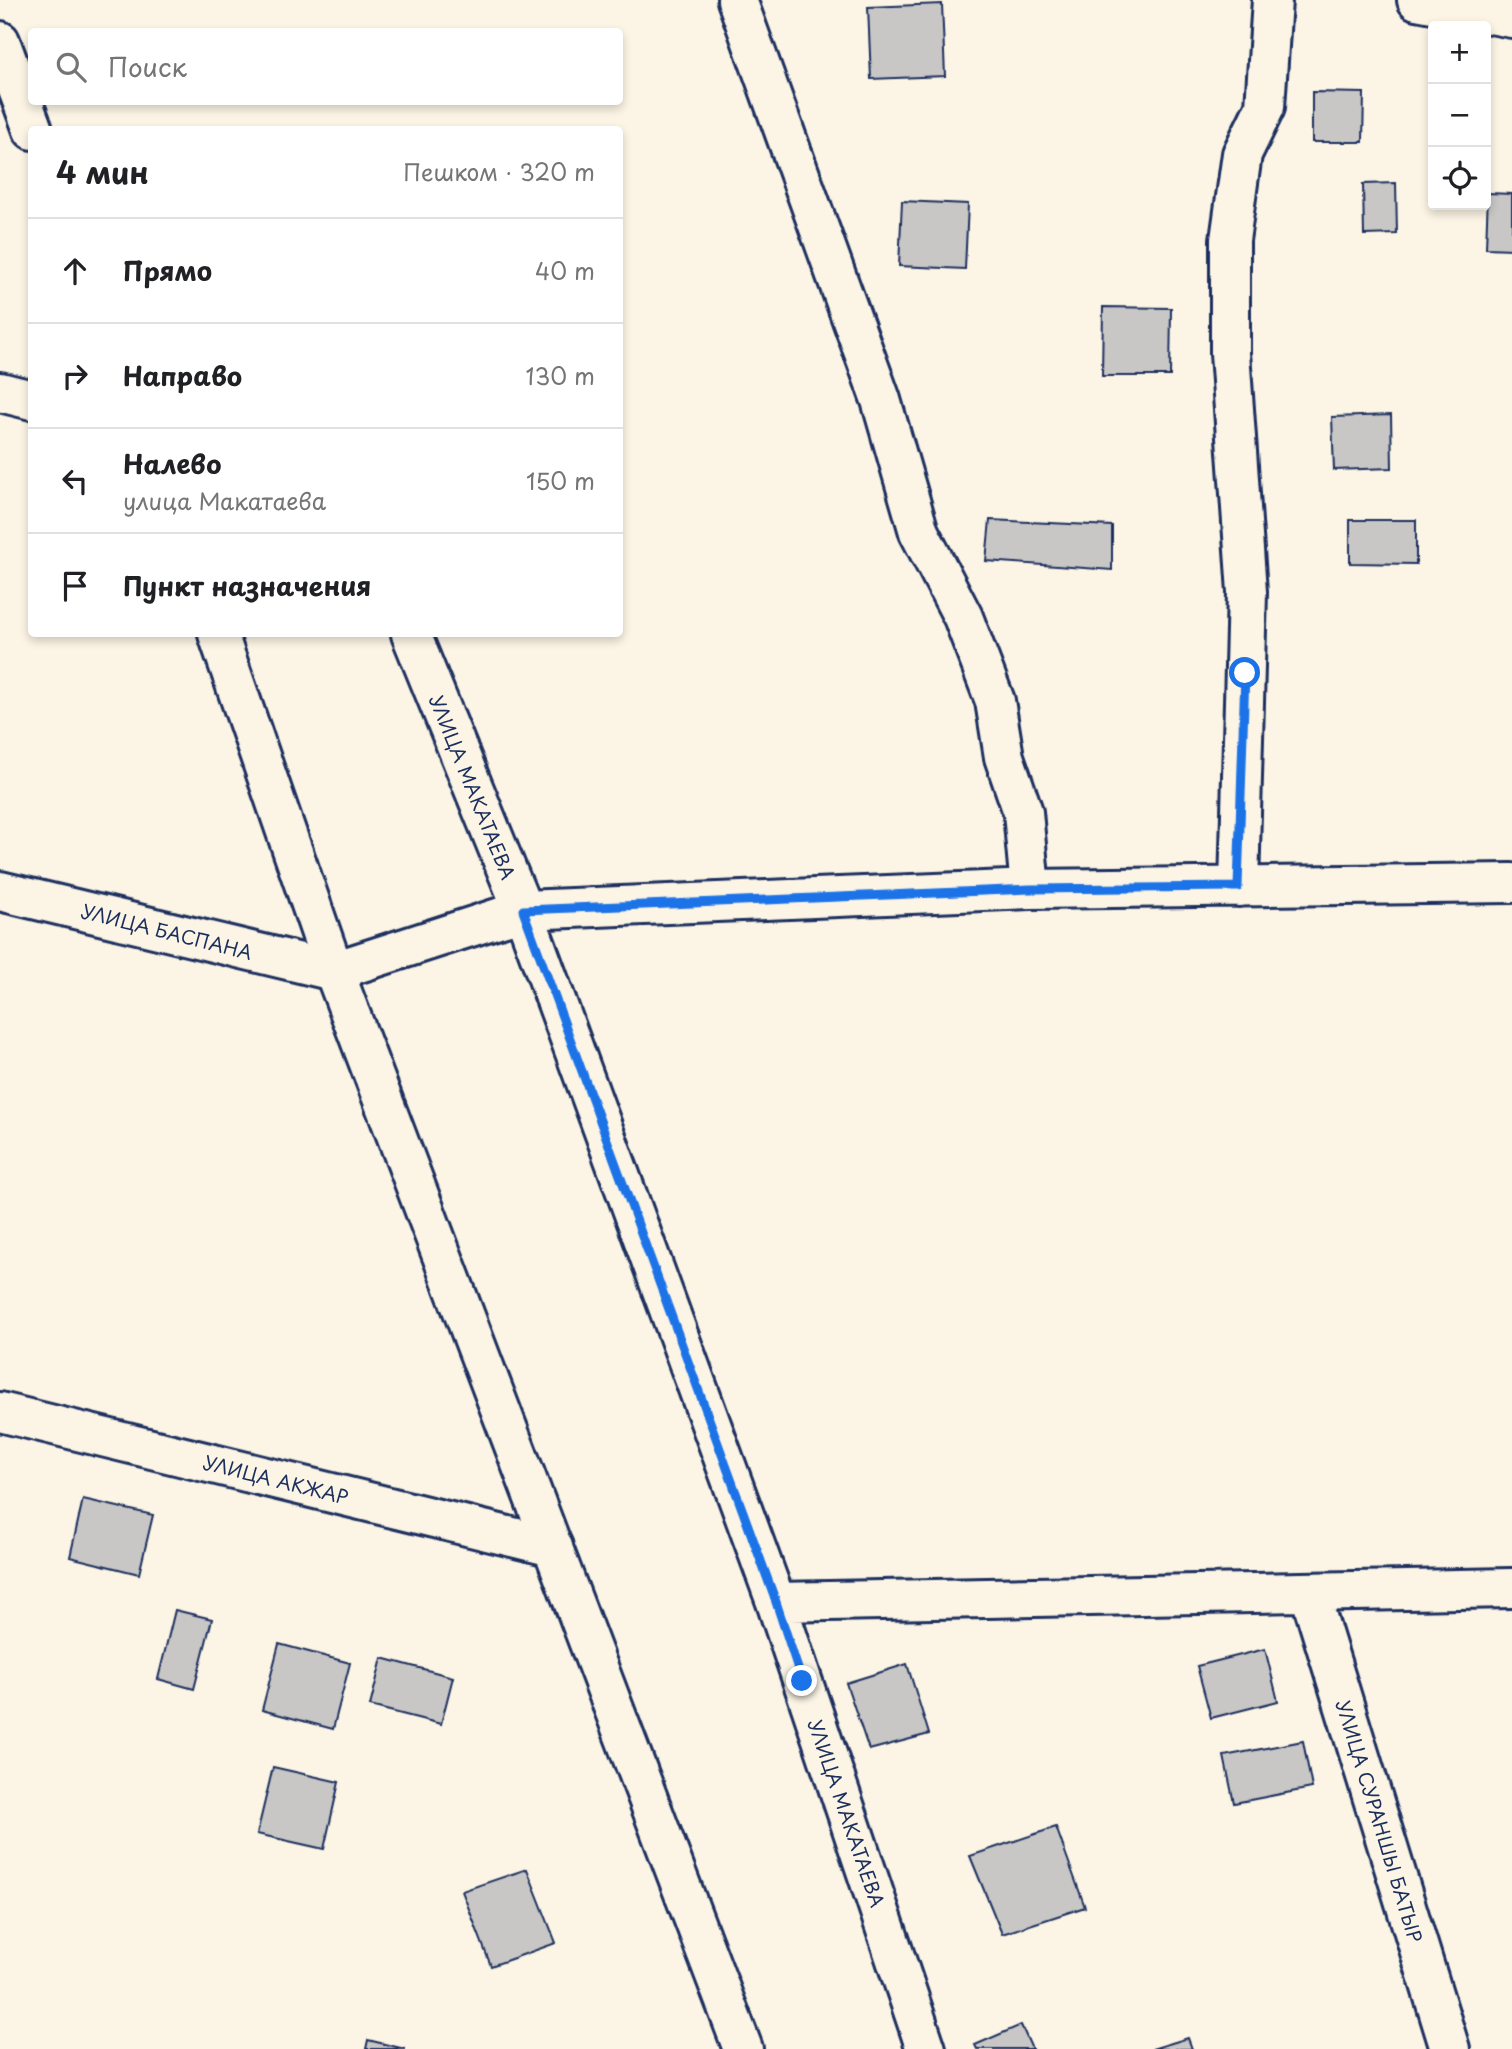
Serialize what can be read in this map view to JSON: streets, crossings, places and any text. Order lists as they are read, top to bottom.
{
  "streets": {
    "street": [
      "УЛИЦА МАКАТАЕВА",
      "УЛИЦА БАСПАНА",
      "УЛИЦА АКЖАР",
      "УЛИЦА СУРАНШЫ БАТЫР"
    ]
  },
  "page": {
    "map_buttons": ["+", "−"],
    "search": "Поиск",
    "heading": ["4 мин", "Пешком · 320 m"],
    "list": [
      ["Прямо", "40 m"],
      ["Направо", "130 m"],
      ["Налево", "улица Макатаева", "150 m"],
      "Пункт назначения"
    ]
  }
}
